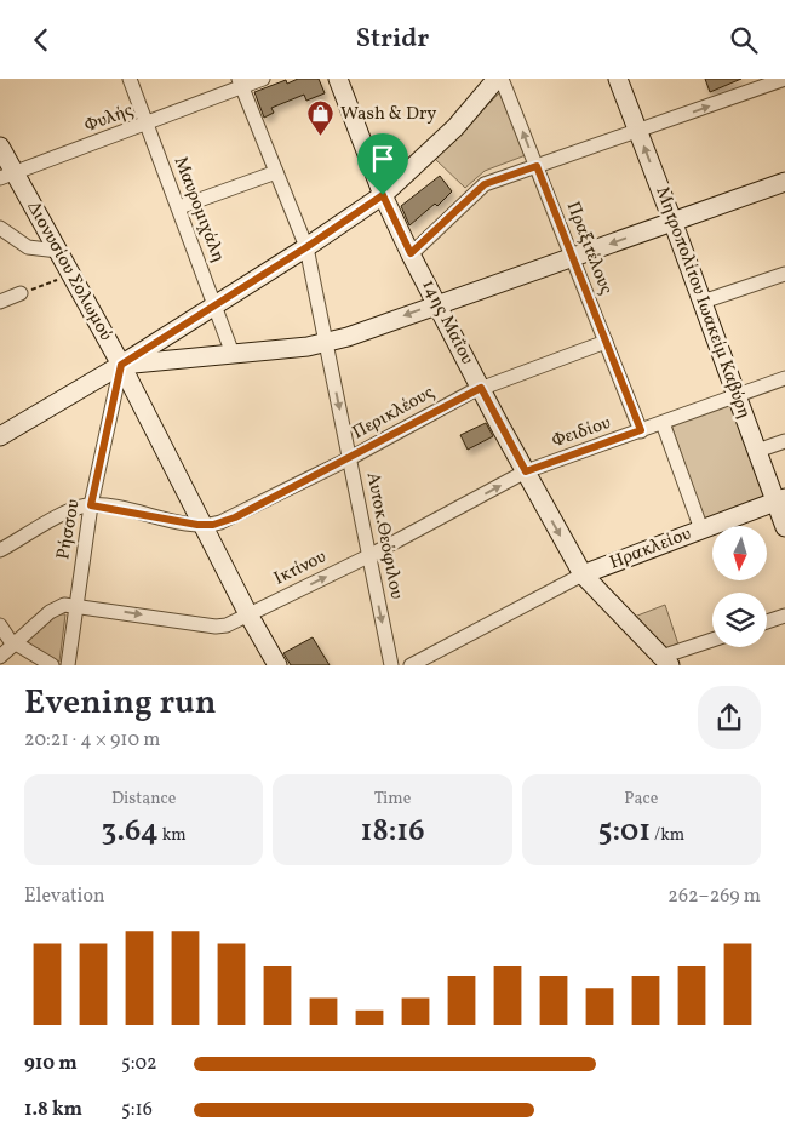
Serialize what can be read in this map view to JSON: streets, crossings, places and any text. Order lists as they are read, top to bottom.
{
  "streets": {
    "street": [
      "Φυλής",
      "Μαυρομιχάλη",
      "Πραξιτέλους",
      "Διονυσίου Σολωμού",
      "Μητροπολίτου Ιωακείμ Καβύρη",
      "14ης Μαΐου",
      "Περικλέους",
      "Φειδίου",
      "Ρήσσου",
      "Αυτοκ.Θεόφιλου",
      "Ηρακλείου",
      "Ικτίνου"
    ]
  },
  "crossings": [
    ["Φυλής", "Μαυρομιχάλη"],
    ["Φυλής", "Διονυσίου Σολωμού"],
    ["Φυλής", "Αυτοκ.Θεόφιλου"],
    ["Πραξιτέλους", "Περικλέους"],
    ["Πραξιτέλους", "Φειδίου"],
    ["Διονυσίου Σολωμού", "Περικλέους"],
    ["Διονυσίου Σολωμού", "Ρήσσου"],
    ["Διονυσίου Σολωμού", "Ικτίνου"],
    ["Μητροπολίτου Ιωακείμ Καβύρη", "Φειδίου"],
    ["Μητροπολίτου Ιωακείμ Καβύρη", "Ηρακλείου"],
    ["14ης Μαΐου", "Περικλέους"],
    ["14ης Μαΐου", "Φειδίου"],
    ["14ης Μαΐου", "Ηρακλείου"],
    ["14ης Μαΐου", "Ικτίνου"],
    ["Περικλέους", "Αυτοκ.Θεόφιλου"],
    ["Φειδίου", "Ικτίνου"],
    ["Ρήσσου", "Ικτίνου"],
    ["Αυτοκ.Θεόφιλου", "Ικτίνου"]
  ],
  "one_way": ["Αυτοκ.Θεόφιλου"],
  "places": {
    "shop": ["Wash & Dry"]
  },
  "north": "bottom",
  "page": {
    "header": "Stridr",
    "heading": ["Evening run", "20:21 · 4 × 910 m"],
    "stats": [
      ["Distance", "3.64 km"],
      ["Time", "18:16"],
      ["Pace", "5:01 /km"]
    ],
    "chart": ["Elevation", "262–269 m"],
    "list": [
      {
        "name": "910 m",
        "note": "5:02"
      },
      {
        "name": "1.8 km",
        "note": "5:16"
      }
    ]
  }
}
